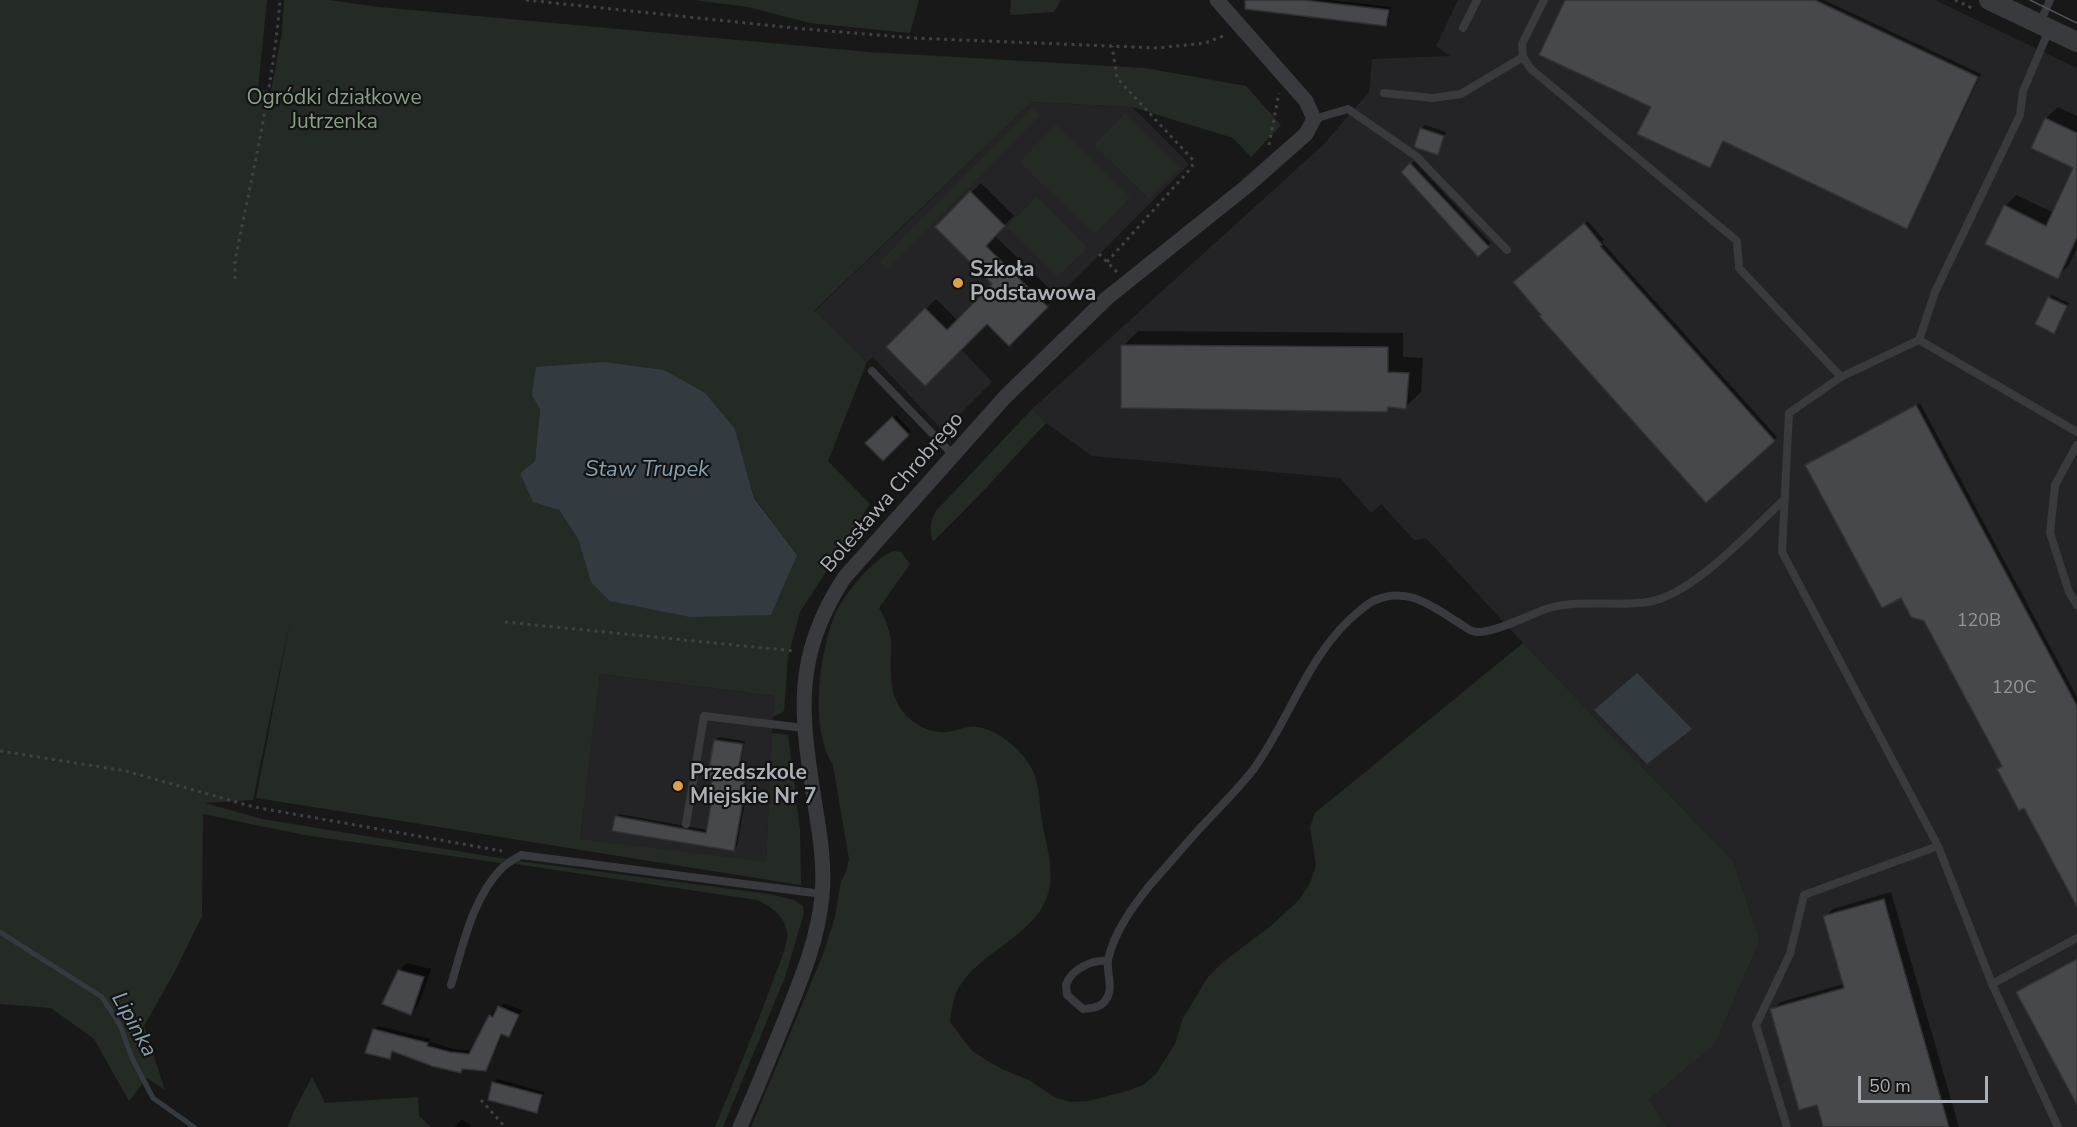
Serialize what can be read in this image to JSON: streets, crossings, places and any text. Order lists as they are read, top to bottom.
{
  "streets": {
    "street": ["Bolesława Chrobrego"]
  },
  "water": ["Staw Trupek", "Lipinka"],
  "parks": ["Ogródki działkowe Jutrzenka"],
  "places": ["Szkoła Podstawowa", "Przedszkole Miejskie Nr 7"],
  "house_numbers": ["120B", "120C"],
  "scale_bar": "50 m"
}
